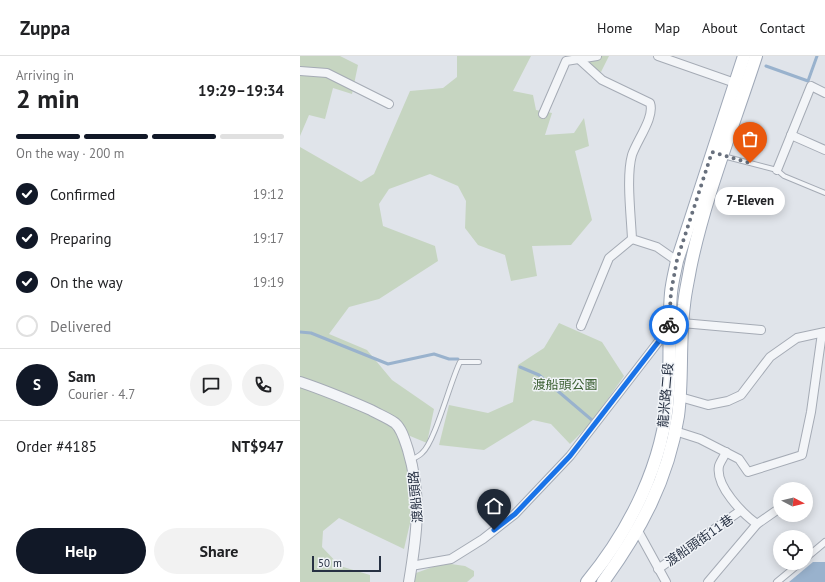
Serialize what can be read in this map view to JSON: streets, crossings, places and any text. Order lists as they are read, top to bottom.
{
  "streets": {
    "main road": ["龍米路二段"],
    "street": ["渡船頭路", "渡船頭街11巷"]
  },
  "parks": ["渡船頭公園"],
  "places": ["7-Eleven"],
  "scale_bar": "50 m",
  "north": "right",
  "page": {
    "header": "Zuppa",
    "nav": [
      "Home",
      "Map",
      "About",
      "Contact"
    ],
    "heading": ["2 min", "Arriving in", "19:29–19:34"],
    "panel": [
      "Sam",
      "Courier · 4.7",
      "Order #4185",
      "NT$947"
    ],
    "bar": "On the way · 200 m",
    "list": [
      ["Confirmed", "19:12"],
      ["Preparing", "19:17"],
      ["On the way", "19:19"],
      "Delivered"
    ],
    "bubble": "7-Eleven",
    "round": "S",
    "buttons": ["Help", "Share"],
    "scale": "50 m"
  }
}
